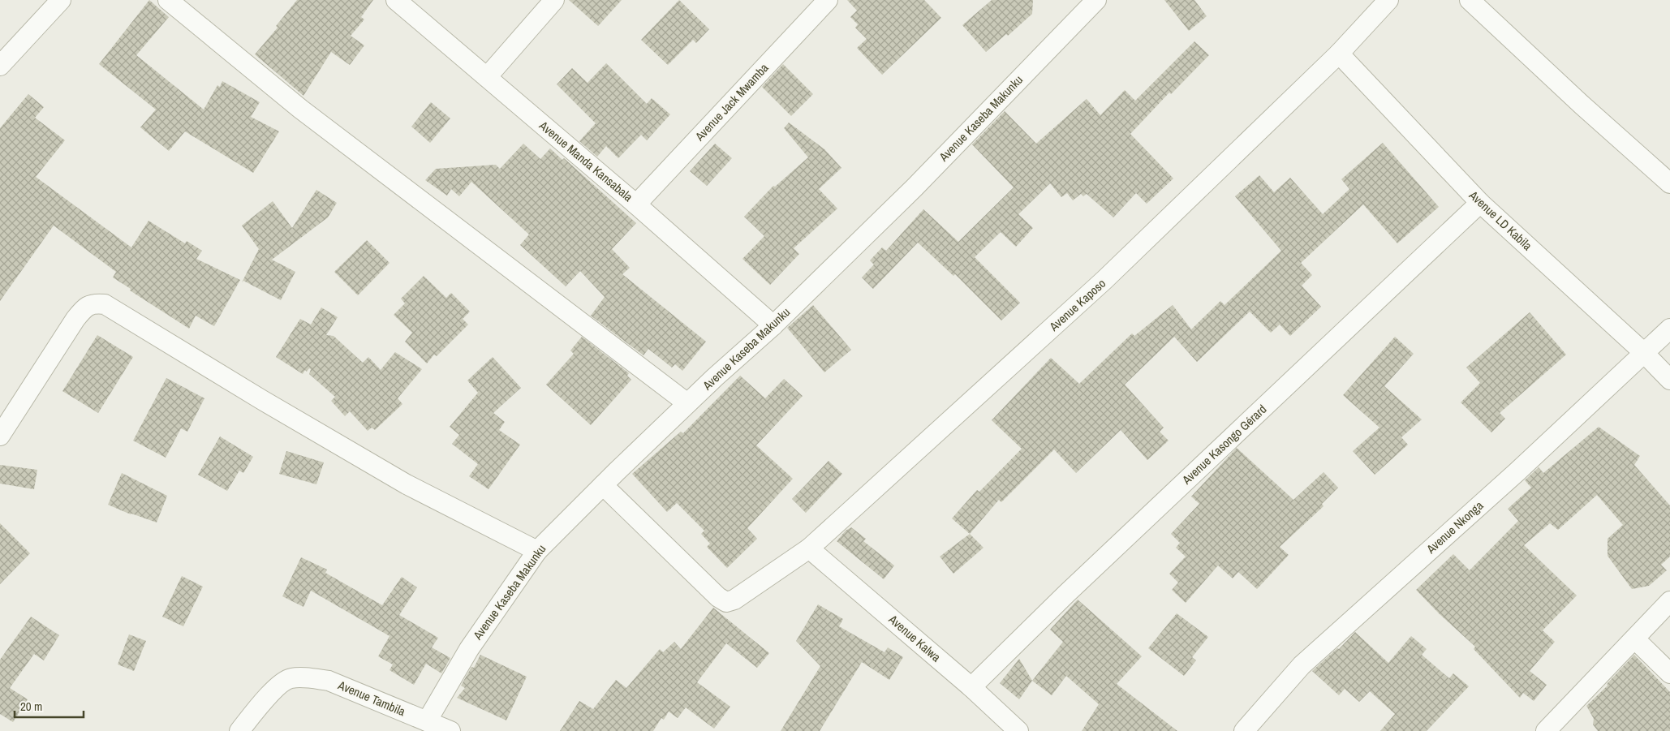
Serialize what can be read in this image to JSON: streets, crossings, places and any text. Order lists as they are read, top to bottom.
{
  "streets": {
    "street": [
      "Avenue Jack Mwamba",
      "Avenue Kaseba Makunku",
      "Avenue Manda Kansabala",
      "Avenue LD Kabila",
      "Avenue Kaposo",
      "Avenue Kasongo Gérard",
      "Avenue Nkonga",
      "Avenue Kalwa",
      "Avenue Tambila"
    ]
  },
  "crossings": [
    ["Avenue Jack Mwamba", "Avenue Manda Kansabala"],
    ["Avenue Kaseba Makunku", "Avenue Manda Kansabala"],
    ["Avenue Kaseba Makunku", "Avenue Kaposo"],
    ["Avenue Kaseba Makunku", "Avenue Tambila"],
    ["Avenue LD Kabila", "Avenue Kaposo"],
    ["Avenue LD Kabila", "Avenue Kasongo Gérard"],
    ["Avenue LD Kabila", "Avenue Nkonga"],
    ["Avenue Kaposo", "Avenue Kalwa"],
    ["Avenue Kasongo Gérard", "Avenue Kalwa"]
  ],
  "scale_bar": "20 m"
}
